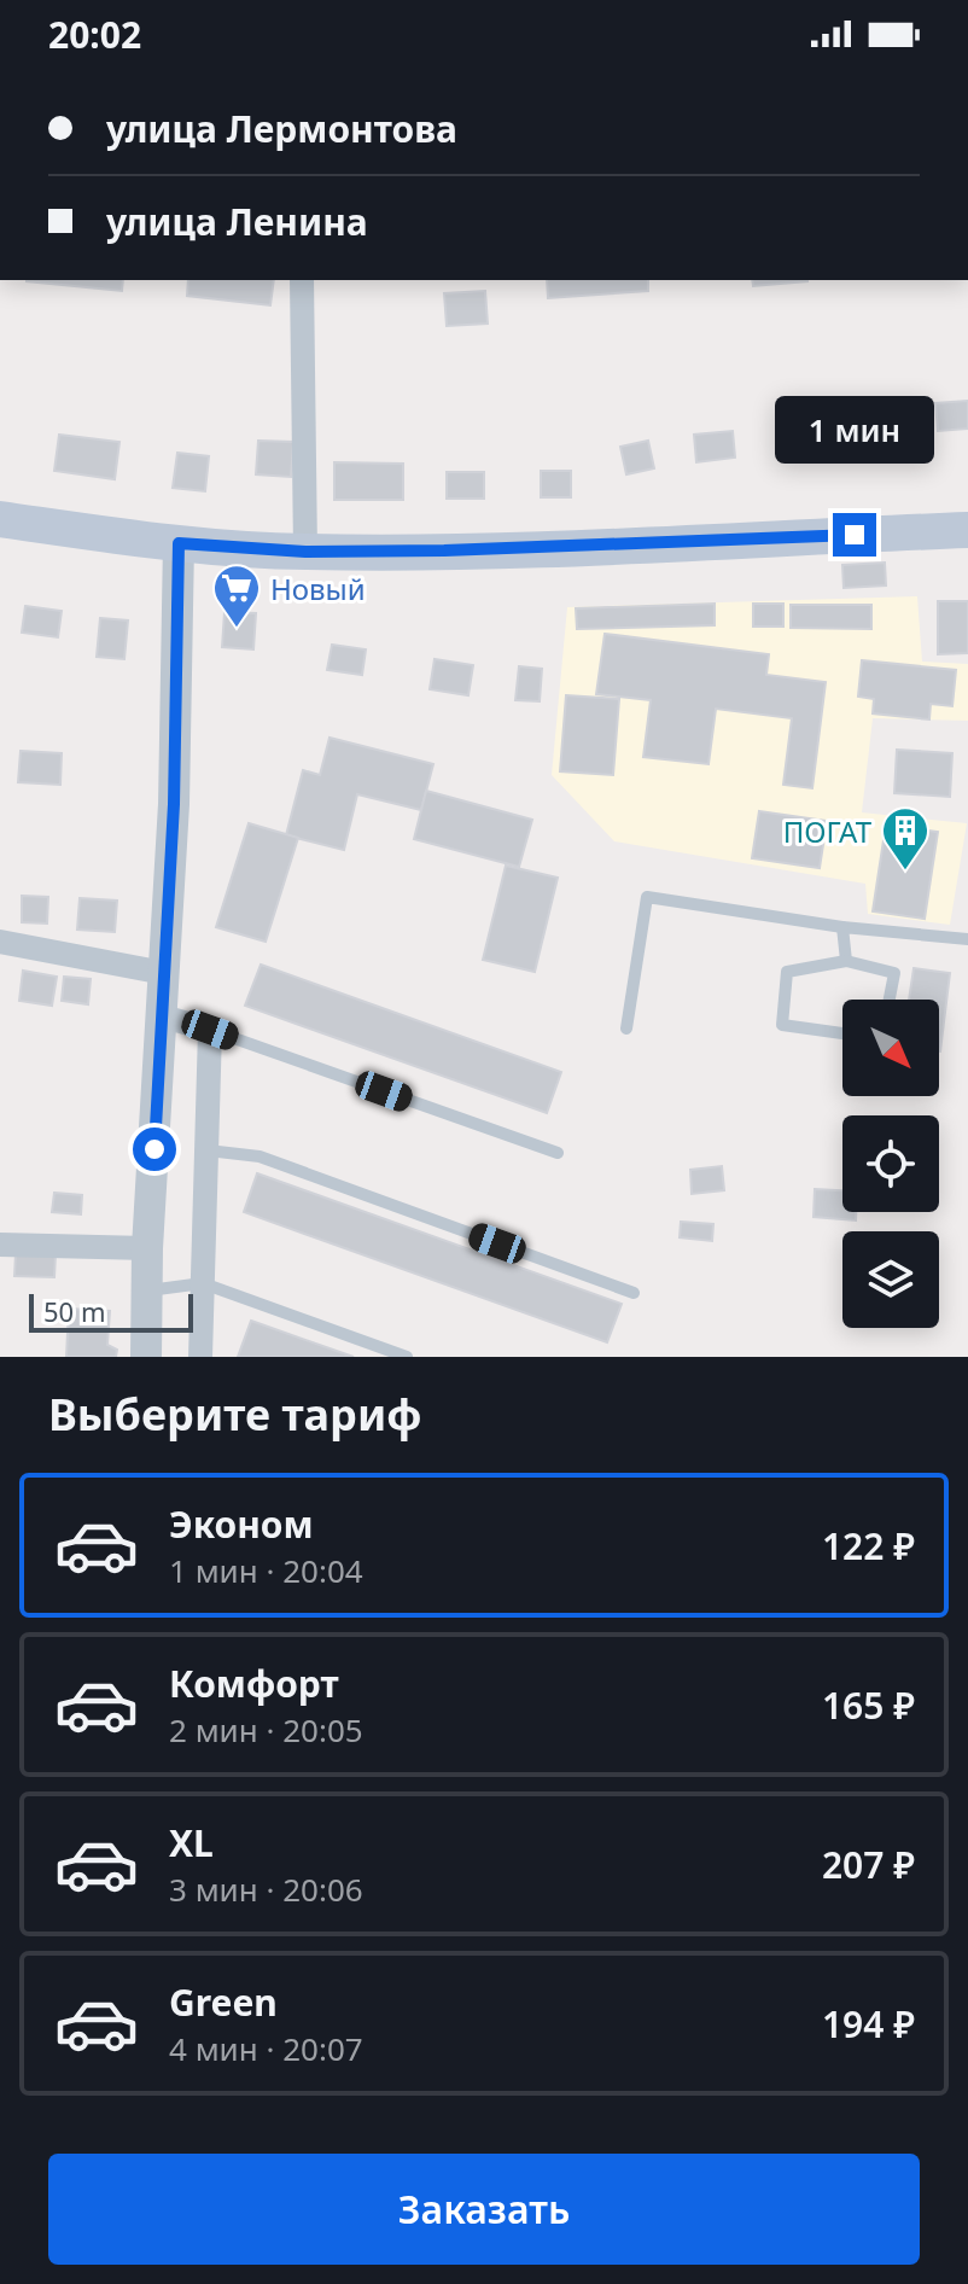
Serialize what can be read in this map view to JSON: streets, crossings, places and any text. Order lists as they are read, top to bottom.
{
  "places": {
    "supermarket": ["Новый"],
    "building": ["ПОГАТ"]
  },
  "scale_bar": "50 m",
  "north": "bottom right",
  "page": {
    "status": "20:02",
    "banner": ["улица Лермонтова", "улица Ленина"],
    "bubble": "1 мин",
    "scale": "50 m",
    "heading": "Выберите тариф",
    "list": [
      {
        "name": "Эконом",
        "note": "1 мин · 20:04",
        "value": "122 ₽"
      },
      {
        "name": "Комфорт",
        "note": "2 мин · 20:05",
        "value": "165 ₽"
      },
      {
        "name": "XL",
        "note": "3 мин · 20:06",
        "value": "207 ₽"
      },
      {
        "name": "Green",
        "note": "4 мин · 20:07",
        "value": "194 ₽"
      }
    ],
    "buttons": "Заказать"
  }
}
